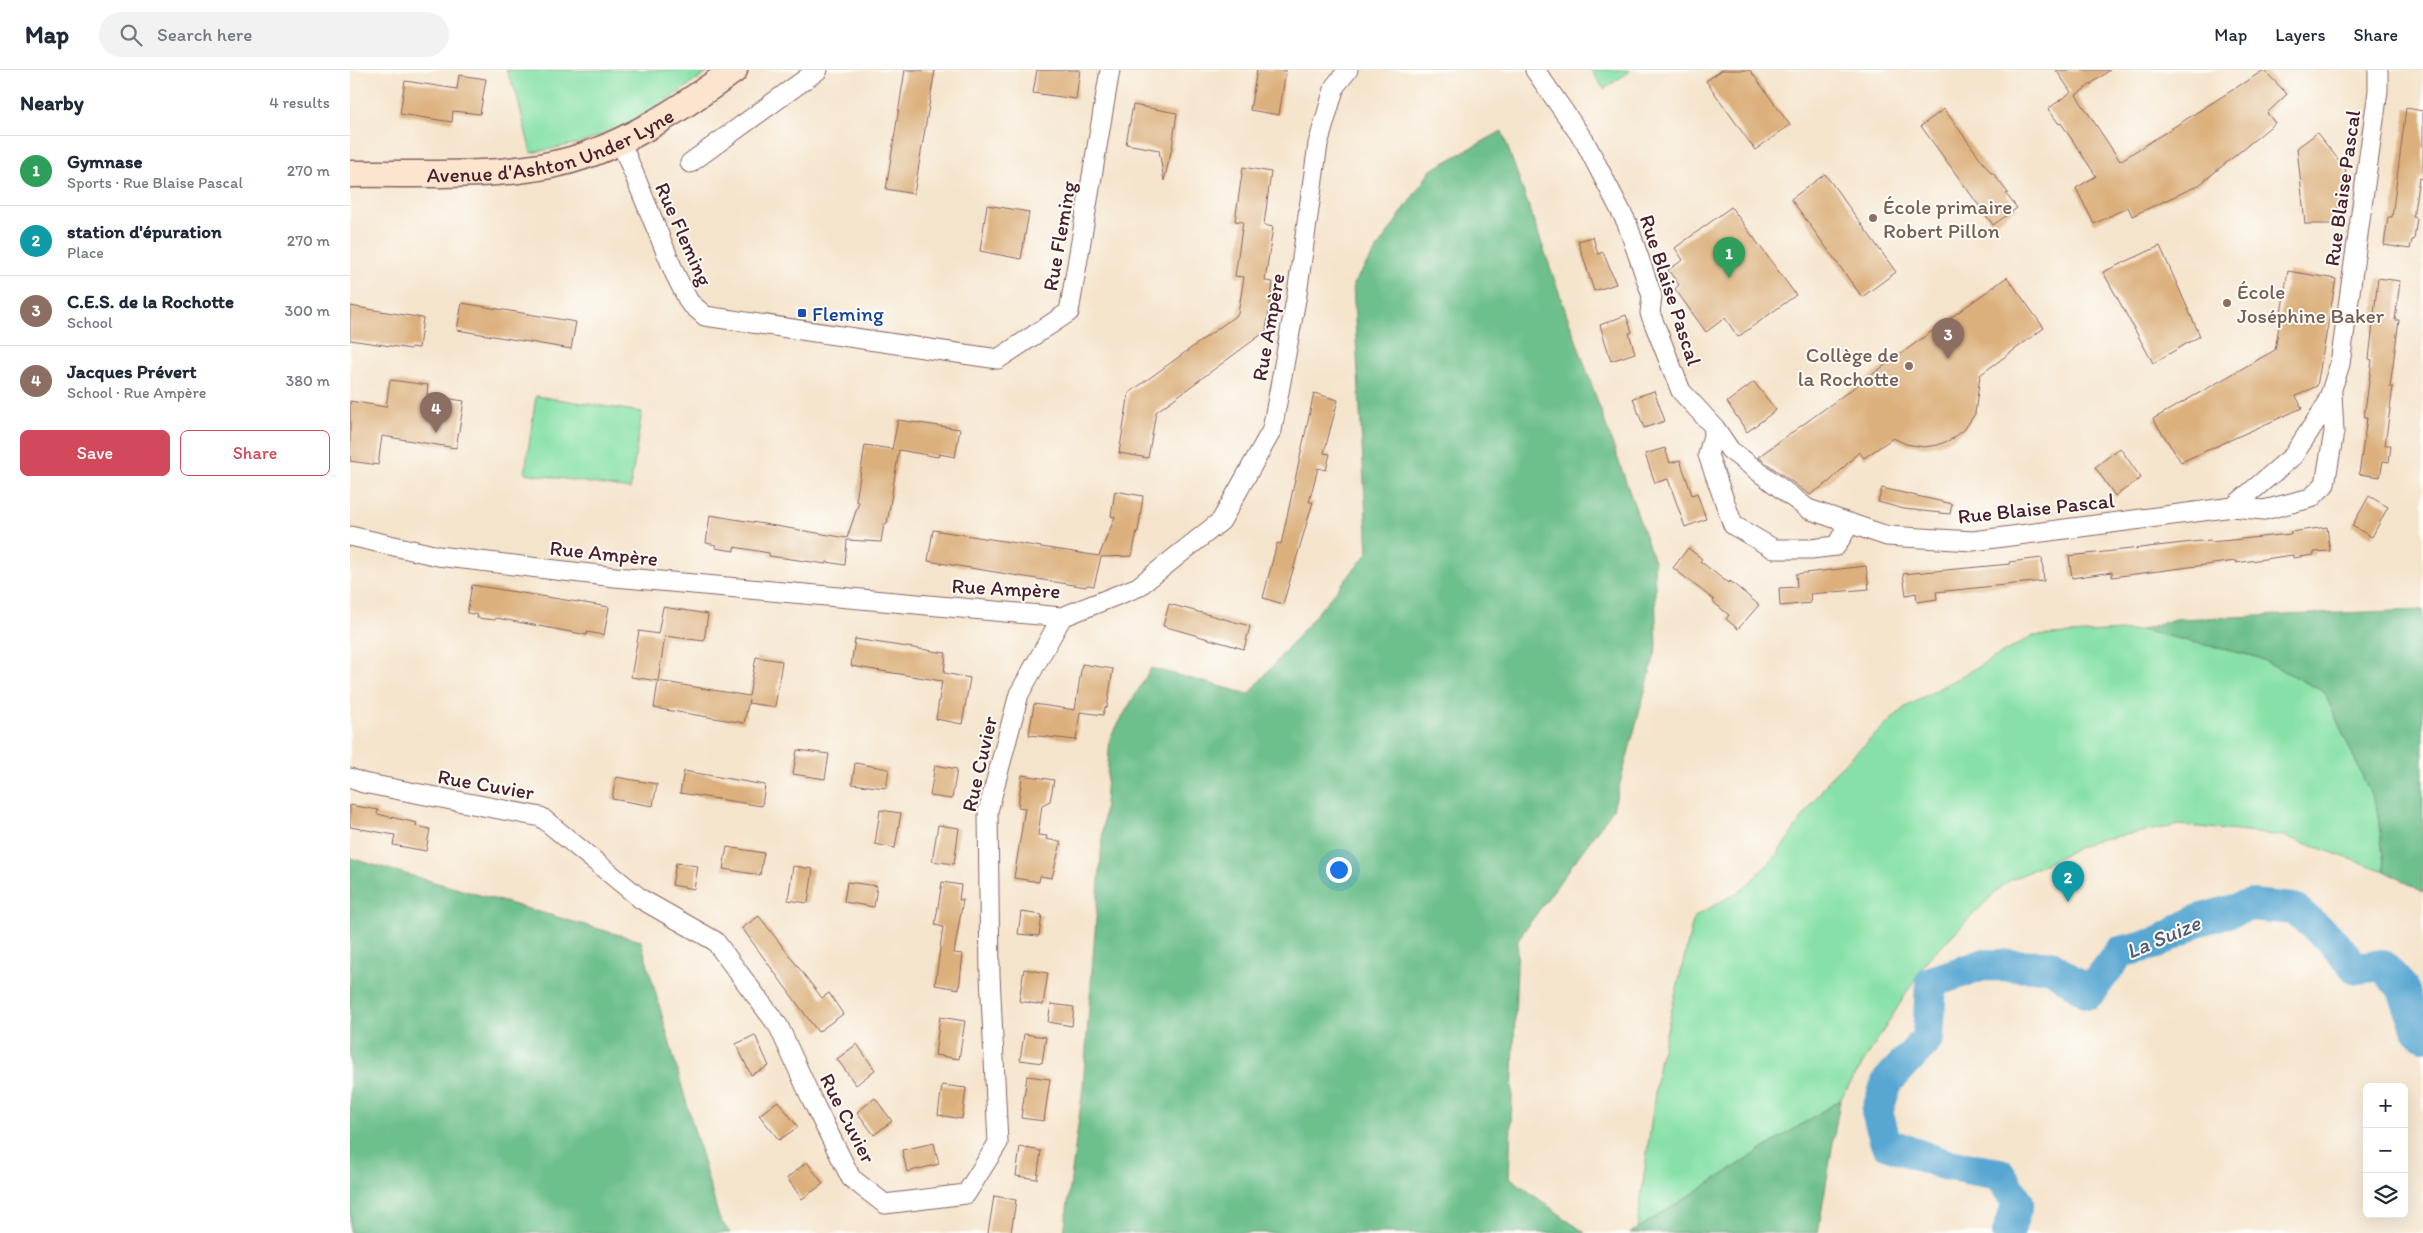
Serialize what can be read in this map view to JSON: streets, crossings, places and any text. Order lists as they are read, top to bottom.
{
  "streets": {
    "street": [
      "Avenue d'Ashton Under Lyne",
      "Rue Blaise Pascal",
      "Rue Fleming",
      "Rue Ampère",
      "Rue Cuvier"
    ]
  },
  "crossings": [
    ["Avenue d'Ashton Under Lyne", "Rue Fleming"],
    ["Rue Ampère", "Rue Cuvier"]
  ],
  "water": ["La Suize"],
  "places": {
    "other": ["École primaire Robert Pillon", "École Joséphine Baker", "Collège de la Rochotte"],
    "transit": ["Fleming"]
  },
  "page": {
    "header": "Map",
    "search": "Search here",
    "nav": ["Map", "Layers", "Share"],
    "heading": ["Nearby", "4 results"],
    "list": [
      {
        "mark": "1",
        "name": "Gymnase",
        "note": "Sports · Rue Blaise Pascal",
        "value": "270 m"
      },
      {
        "mark": "2",
        "name": "station d'épuration",
        "note": "Place",
        "value": "270 m"
      },
      {
        "mark": "3",
        "name": "C.E.S. de la Rochotte",
        "note": "School",
        "value": "300 m"
      },
      {
        "mark": "4",
        "name": "Jacques Prévert",
        "note": "School · Rue Ampère",
        "value": "380 m"
      }
    ],
    "pins": [
      "1",
      "3",
      "4",
      "2"
    ],
    "buttons": ["Save", "Share"],
    "map_buttons": ["+", "−"]
  }
}
